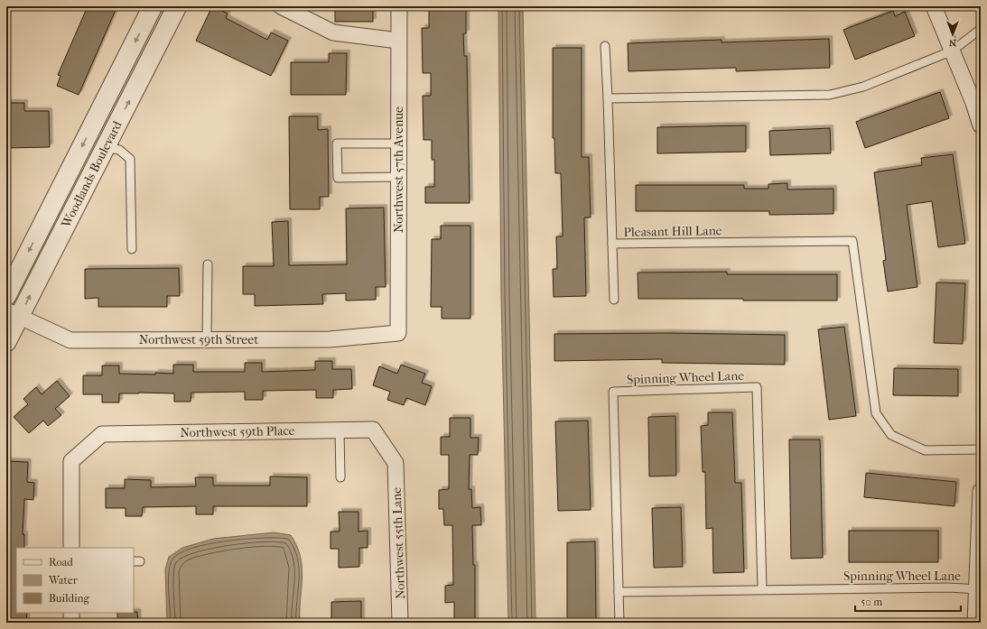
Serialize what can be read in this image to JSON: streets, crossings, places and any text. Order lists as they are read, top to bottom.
{
  "streets": {
    "street": [
      "Northwest 57th Avenue",
      "Woodlands Boulevard",
      "Northwest 59th Street",
      "Northwest 59th Place",
      "Northwest 55th Lane"
    ],
    "lane": ["Pleasant Hill Lane", "Spinning Wheel Lane"]
  },
  "crossings": [
    ["Northwest 57th Avenue", "Northwest 59th Street"],
    ["Woodlands Boulevard", "Northwest 59th Street"],
    ["Northwest 59th Place", "Northwest 55th Lane"]
  ],
  "legend": ["Road", "Water", "Building"],
  "scale_bar": "50 m",
  "north": "bottom"
}
